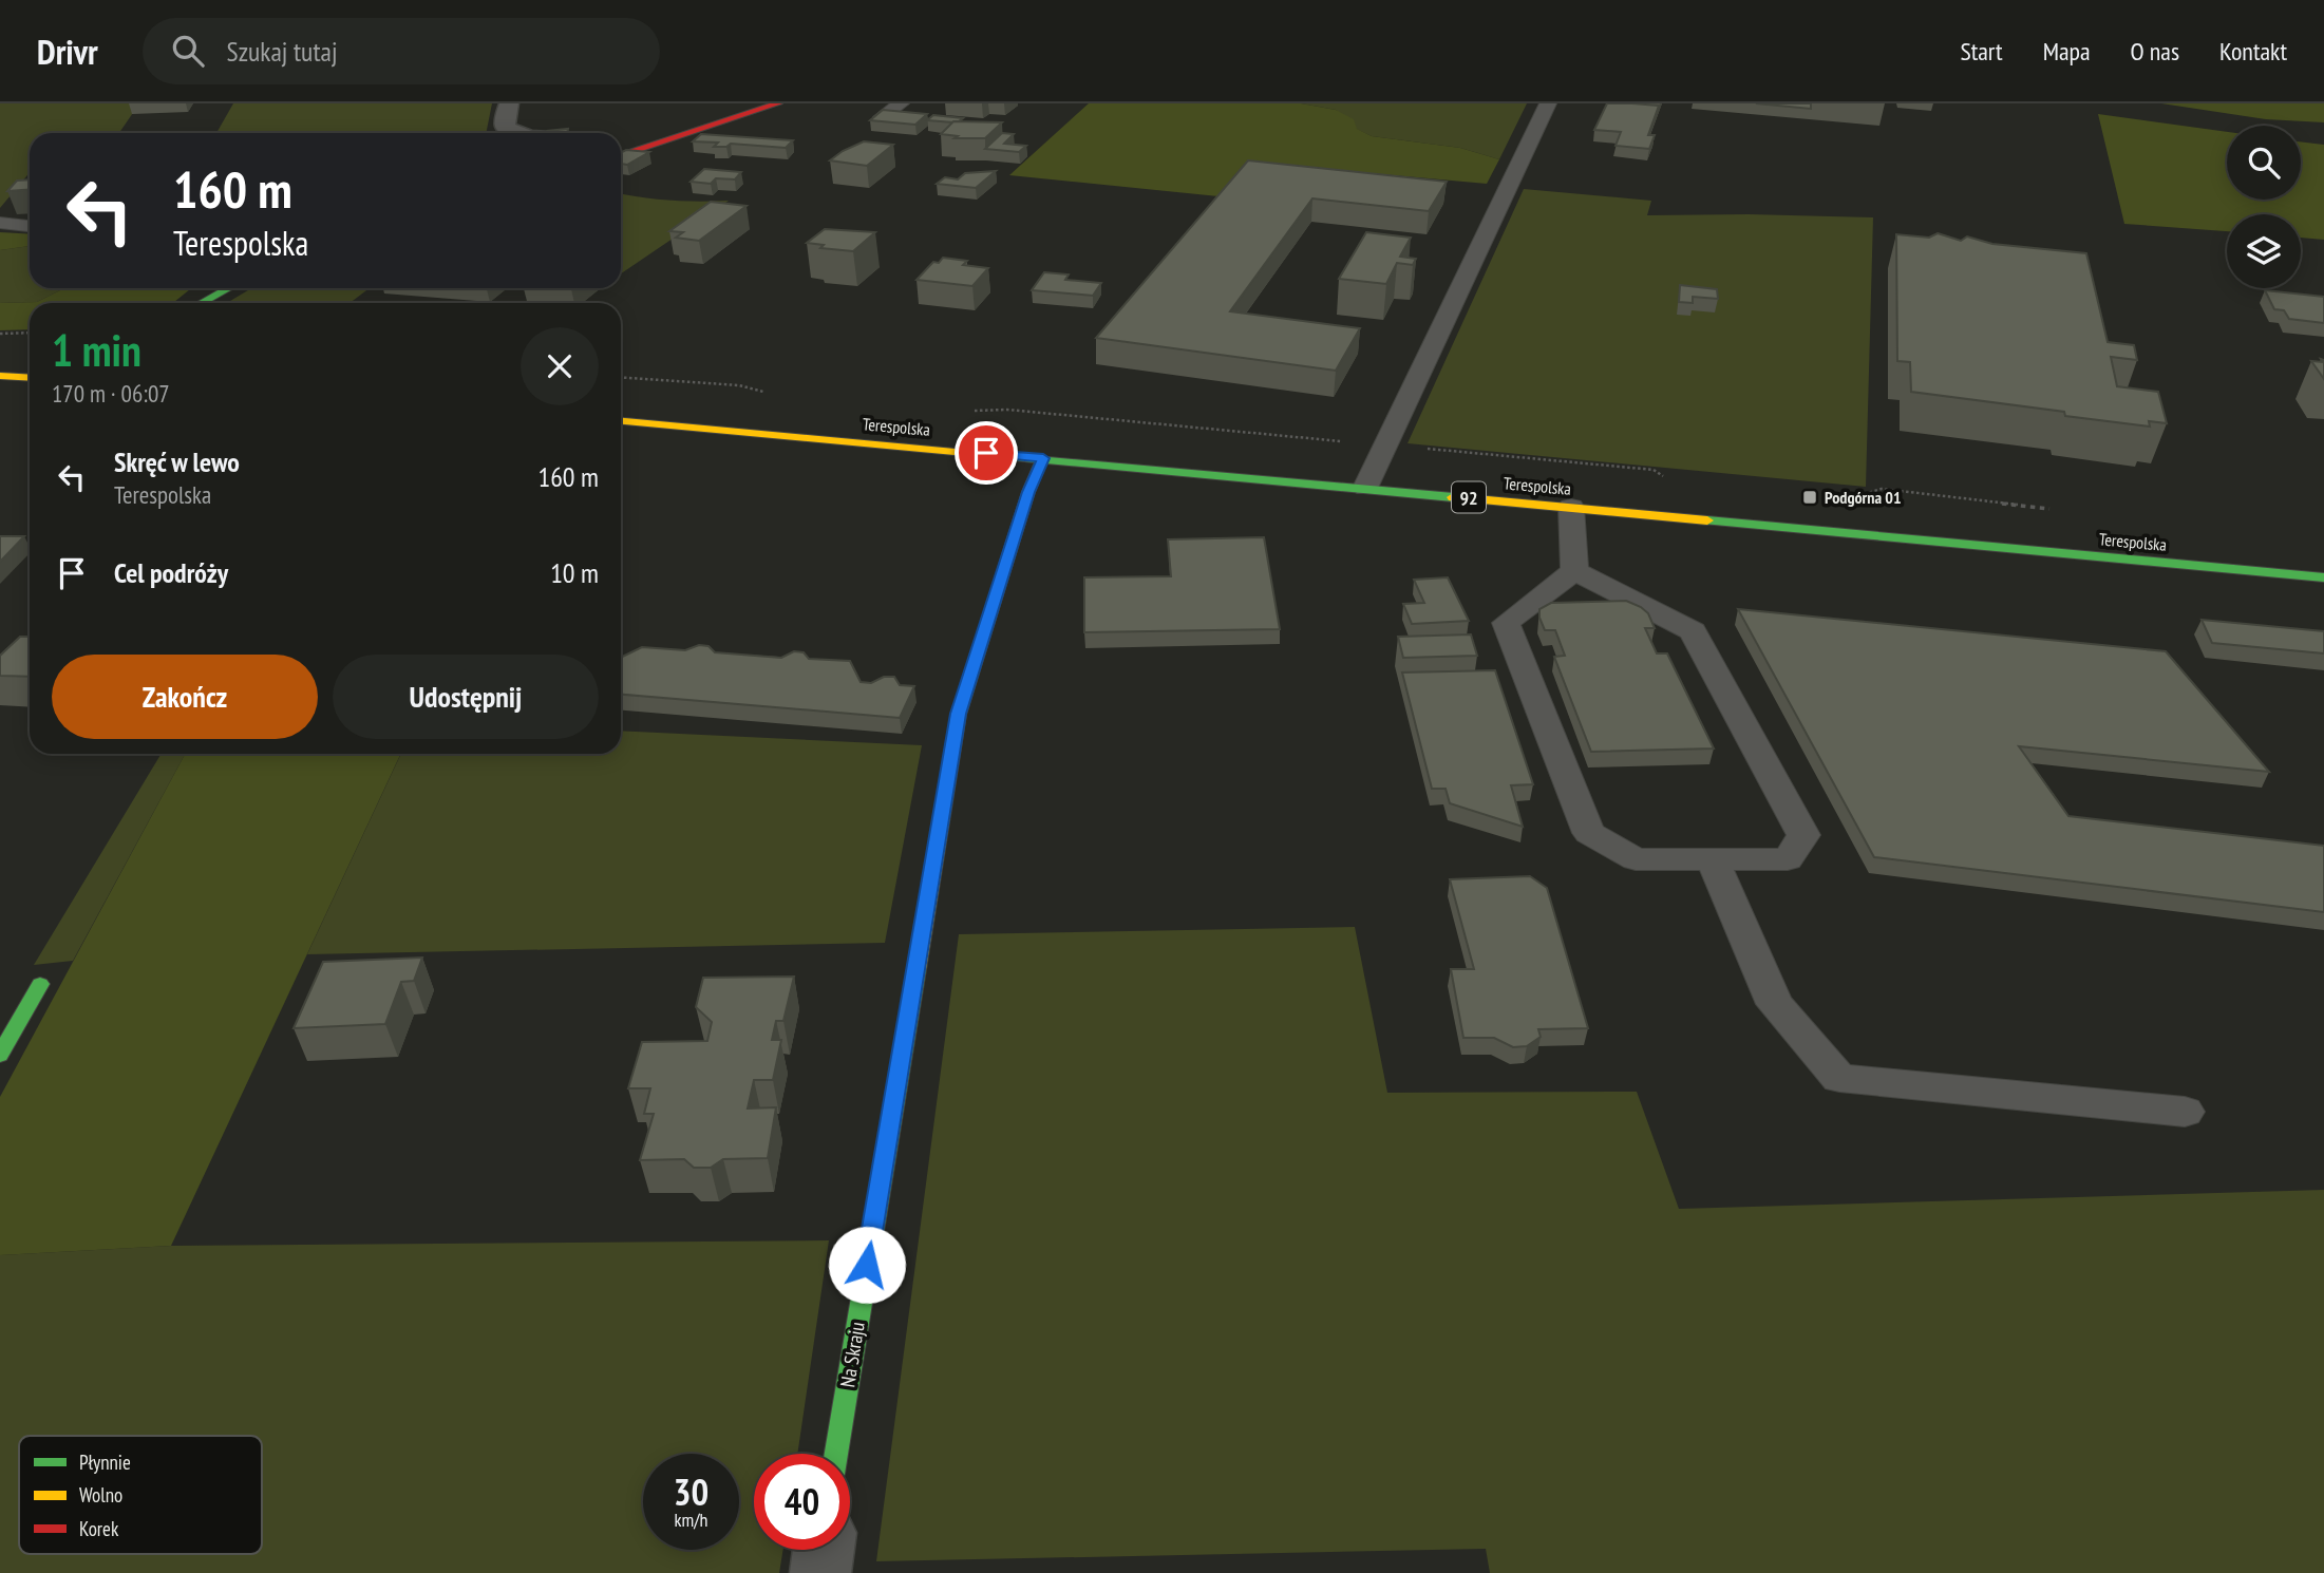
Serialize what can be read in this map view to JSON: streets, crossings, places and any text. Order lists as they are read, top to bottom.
{
  "streets": {
    "main road": ["Terespolska", "92", "Na Skraju"]
  },
  "crossings": [
    ["Terespolska", "Na Skraju"]
  ],
  "places": {
    "transit": ["Podgórna 01"]
  },
  "legend": ["Płynnie", "Wolno", "Korek"],
  "page": {
    "header": "Drivr",
    "search": "Szukaj tutaj",
    "nav": [
      "Start",
      "Mapa",
      "O nas",
      "Kontakt"
    ],
    "turn": ["160 m", "Terespolska"],
    "heading": ["1 min", "170 m · 06:07"],
    "list": [
      {
        "name": "Skręć w lewo",
        "note": "Terespolska",
        "value": "160 m"
      },
      {
        "name": "Cel podróży",
        "value": "10 m"
      }
    ],
    "buttons": ["Zakończ", "Udostępnij"],
    "speed": "30 km/h",
    "limit": "40"
  }
}
